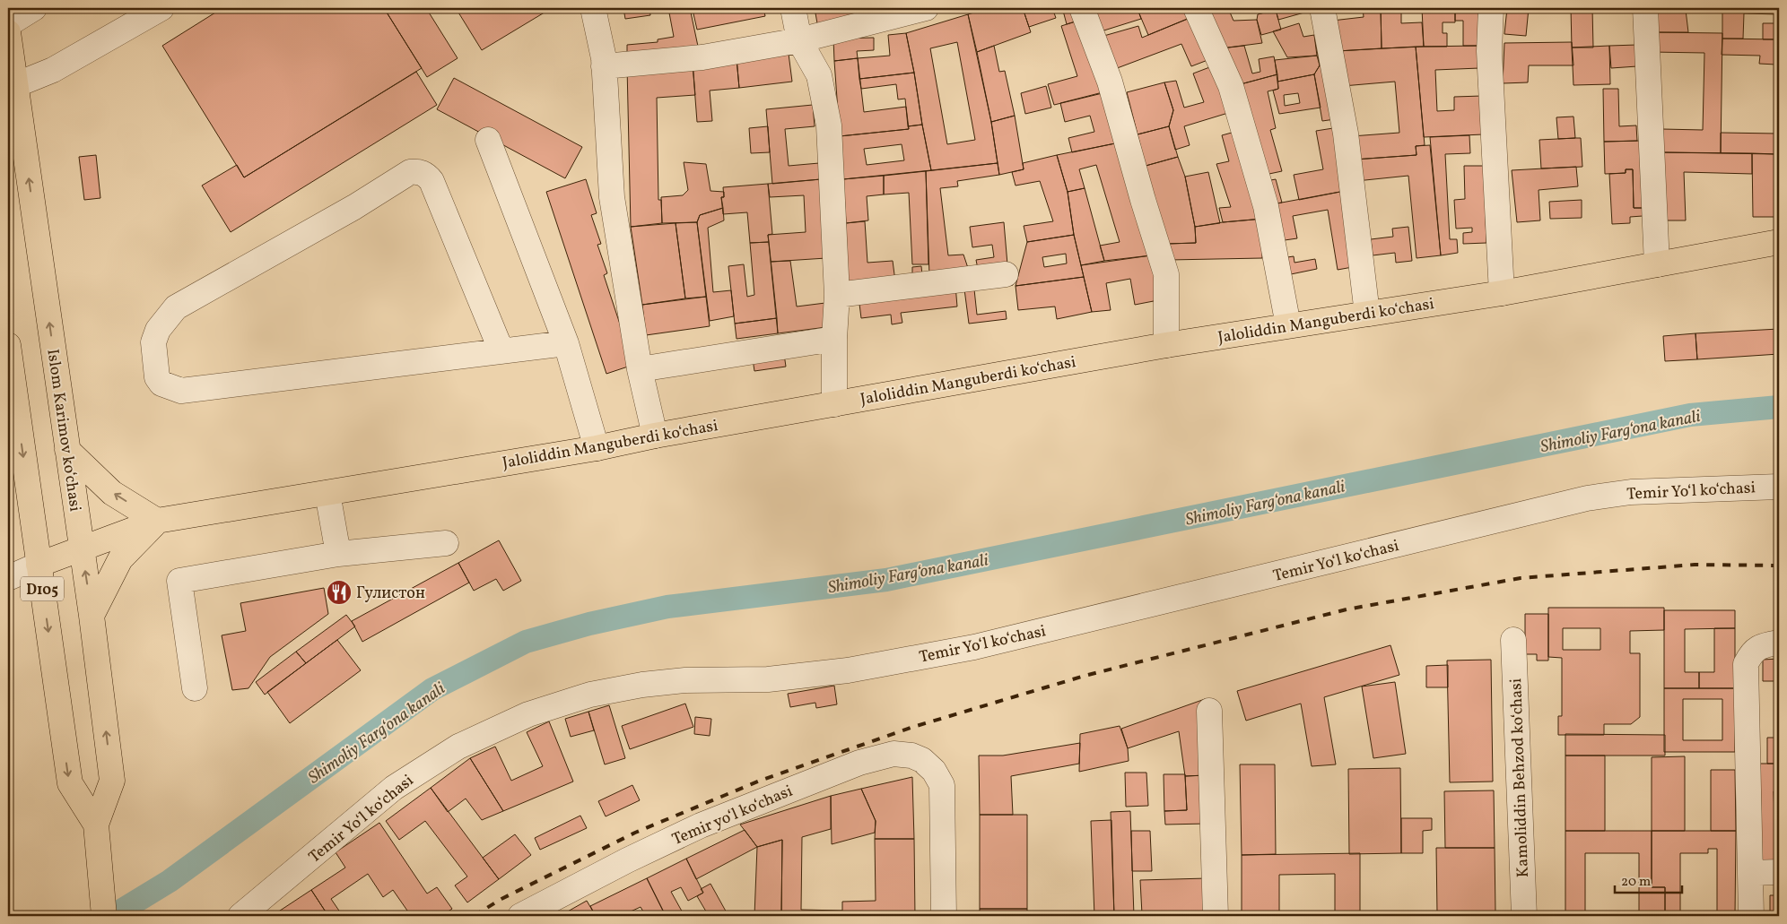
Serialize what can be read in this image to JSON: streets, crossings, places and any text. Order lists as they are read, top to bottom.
{
  "streets": {
    "main road": ["Jaloliddin Manguberdi koʻchasi", "Islom Karimov koʻchasi", "D105"],
    "street": ["Temir Yoʻl koʻchasi", "Kamoliddin Behzod ko‘chasi", "Temir yoʻl koʻchasi"]
  },
  "crossings": [
    ["Jaloliddin Manguberdi koʻchasi", "Islom Karimov koʻchasi"]
  ],
  "water": ["Shimoliy Fargʻona kanali"],
  "places": {
    "restaurant": ["Гулистон"]
  },
  "scale_bar": "20 m"
}
